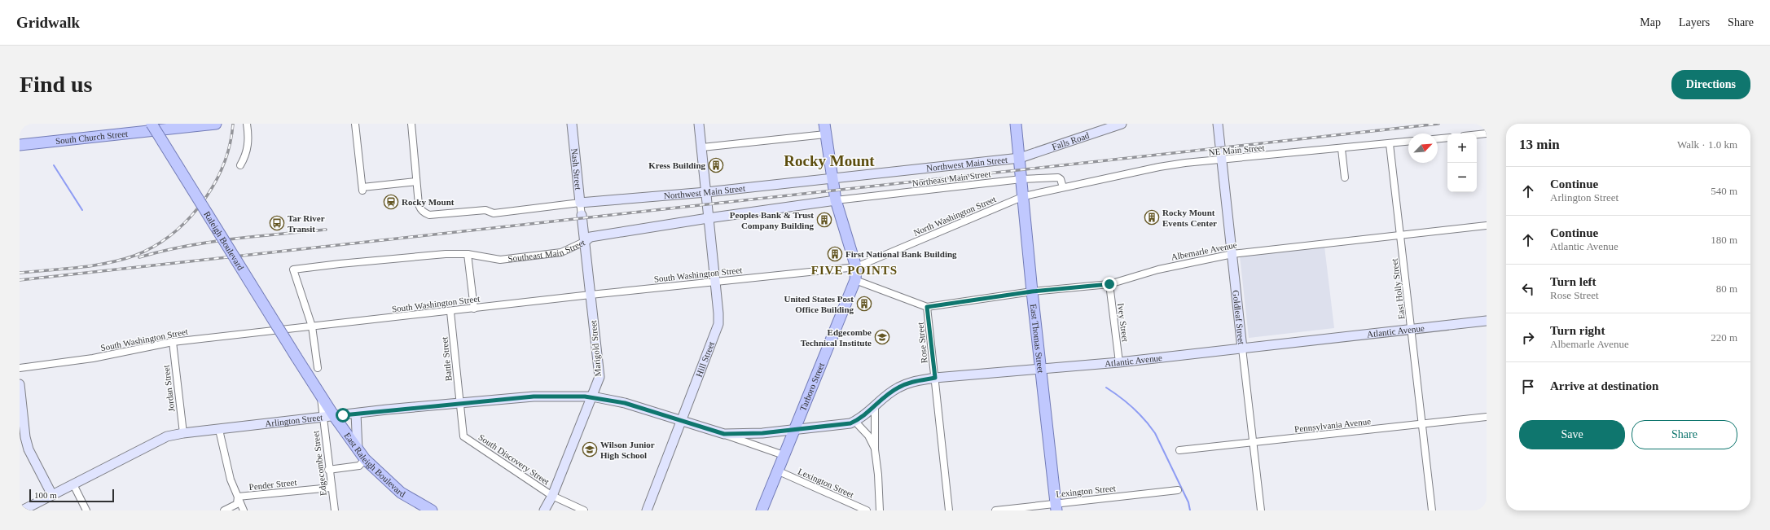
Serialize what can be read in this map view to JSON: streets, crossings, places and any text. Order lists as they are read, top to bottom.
{
  "streets": {
    "main road": [
      "South Church Street",
      "Raleigh Boulevard",
      "East Thomas Street",
      "Tarboro Street",
      "East Raleigh Boulevard"
    ],
    "street": [
      "Falls Road",
      "NE Main Street",
      "Northwest Main Street",
      "Nash Street",
      "Northeast Main Street",
      "North Washington Street",
      "Southeast Main Street",
      "Albemarle Avenue",
      "South Washington Street",
      "East Holly Street",
      "Goldleaf Street",
      "Ivey Street",
      "Atlantic Avenue",
      "Rose Street",
      "Marigold Street",
      "Battle Street",
      "Hill Street",
      "Jordan Street",
      "Arlington Street",
      "Pennsylvania Avenue",
      "South Discovery Street",
      "Edgecombe Street",
      "Lexington Street",
      "Pender Street"
    ]
  },
  "crossings": [
    ["Falls Road", "Northwest Main Street"],
    ["Falls Road", "East Thomas Street"],
    ["NE Main Street", "Northeast Main Street"],
    ["NE Main Street", "North Washington Street"],
    ["NE Main Street", "East Holly Street"],
    ["NE Main Street", "Goldleaf Street"],
    ["Northwest Main Street", "Nash Street"],
    ["Northwest Main Street", "East Thomas Street"],
    ["Northwest Main Street", "Hill Street"],
    ["Northwest Main Street", "Tarboro Street"],
    ["Nash Street", "Marigold Street"],
    ["Northeast Main Street", "North Washington Street"],
    ["Northeast Main Street", "Southeast Main Street"],
    ["Northeast Main Street", "East Thomas Street"],
    ["Northeast Main Street", "Tarboro Street"],
    ["North Washington Street", "South Washington Street"],
    ["North Washington Street", "East Thomas Street"],
    ["North Washington Street", "Tarboro Street"],
    ["Raleigh Boulevard", "East Raleigh Boulevard"],
    ["Southeast Main Street", "South Washington Street"],
    ["Southeast Main Street", "Marigold Street"],
    ["Southeast Main Street", "Hill Street"],
    ["Southeast Main Street", "Tarboro Street"],
    ["Albemarle Avenue", "East Holly Street"],
    ["Albemarle Avenue", "Goldleaf Street"],
    ["Albemarle Avenue", "Ivey Street"],
    ["Albemarle Avenue", "East Thomas Street"],
    ["Albemarle Avenue", "Rose Street"],
    ["South Washington Street", "Marigold Street"],
    ["South Washington Street", "Battle Street"],
    ["South Washington Street", "Hill Street"],
    ["South Washington Street", "Tarboro Street"],
    ["South Washington Street", "Jordan Street"],
    ["East Holly Street", "Atlantic Avenue"],
    ["East Holly Street", "Pennsylvania Avenue"],
    ["Goldleaf Street", "Atlantic Avenue"],
    ["Goldleaf Street", "Pennsylvania Avenue"],
    ["Ivey Street", "Atlantic Avenue"],
    ["Atlantic Avenue", "East Thomas Street"],
    ["Atlantic Avenue", "Rose Street"],
    ["Atlantic Avenue", "Tarboro Street"],
    ["Atlantic Avenue", "Arlington Street"],
    ["East Thomas Street", "Lexington Street"],
    ["Marigold Street", "Arlington Street"],
    ["Marigold Street", "South Discovery Street"],
    ["Battle Street", "Arlington Street"],
    ["Battle Street", "South Discovery Street"],
    ["Hill Street", "Arlington Street"],
    ["Tarboro Street", "Arlington Street"],
    ["Tarboro Street", "Lexington Street"],
    ["Jordan Street", "Arlington Street"],
    ["Arlington Street", "South Discovery Street"],
    ["Arlington Street", "Edgecombe Street"],
    ["Arlington Street", "East Raleigh Boulevard"],
    ["Edgecombe Street", "East Raleigh Boulevard"],
    ["Edgecombe Street", "Pender Street"]
  ],
  "districts": ["Rocky Mount", "FIVE POINTS"],
  "places": {
    "building": [
      "Kress Building",
      "Rocky Mount Events Center",
      "Peoples Bank & Trust Company Building",
      "First National Bank Building",
      "United States Post Office Building"
    ],
    "station": ["Rocky Mount"],
    "bus stop": ["Tar River Transit"],
    "school or university": ["Edgecombe Technical Institute", "Wilson Junior High School"]
  },
  "scale_bar": "100 m",
  "north": "top right",
  "page": {
    "header": "Gridwalk",
    "nav": ["Map", "Layers", "Share"],
    "buttons": [
      "Directions",
      ["Save", "Share"]
    ],
    "title": "Find us",
    "heading": ["13 min", "Walk · 1.0 km"],
    "map_buttons": ["+", "−"],
    "list": [
      ["Continue", "Arlington Street", "540 m"],
      ["Continue", "Atlantic Avenue", "180 m"],
      ["Turn left", "Rose Street", "80 m"],
      ["Turn right", "Albemarle Avenue", "220 m"],
      "Arrive at destination"
    ],
    "scale": "100 m"
  }
}
